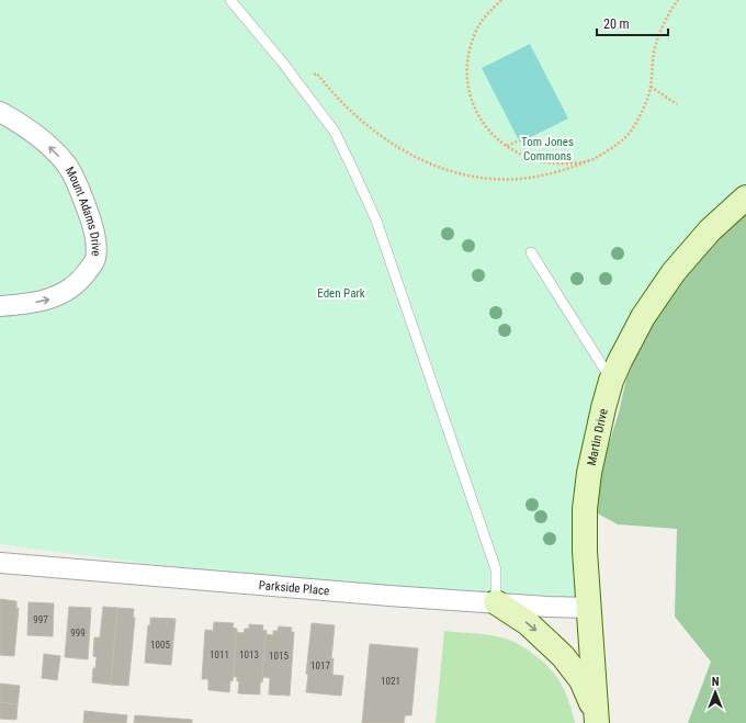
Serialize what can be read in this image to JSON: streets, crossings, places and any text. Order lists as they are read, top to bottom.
{
  "streets": {
    "street": ["Mount Adams Drive", "Martin Drive", "Parkside Place"]
  },
  "crossings": [
    ["Martin Drive", "Parkside Place"]
  ],
  "parks": ["Tom Jones Commons", "Eden Park"],
  "house_numbers": [
    "997",
    "999",
    "1005",
    "1011",
    "1013",
    "1015",
    "1017",
    "1021"
  ],
  "scale_bar": "20 m",
  "north": "top"
}
